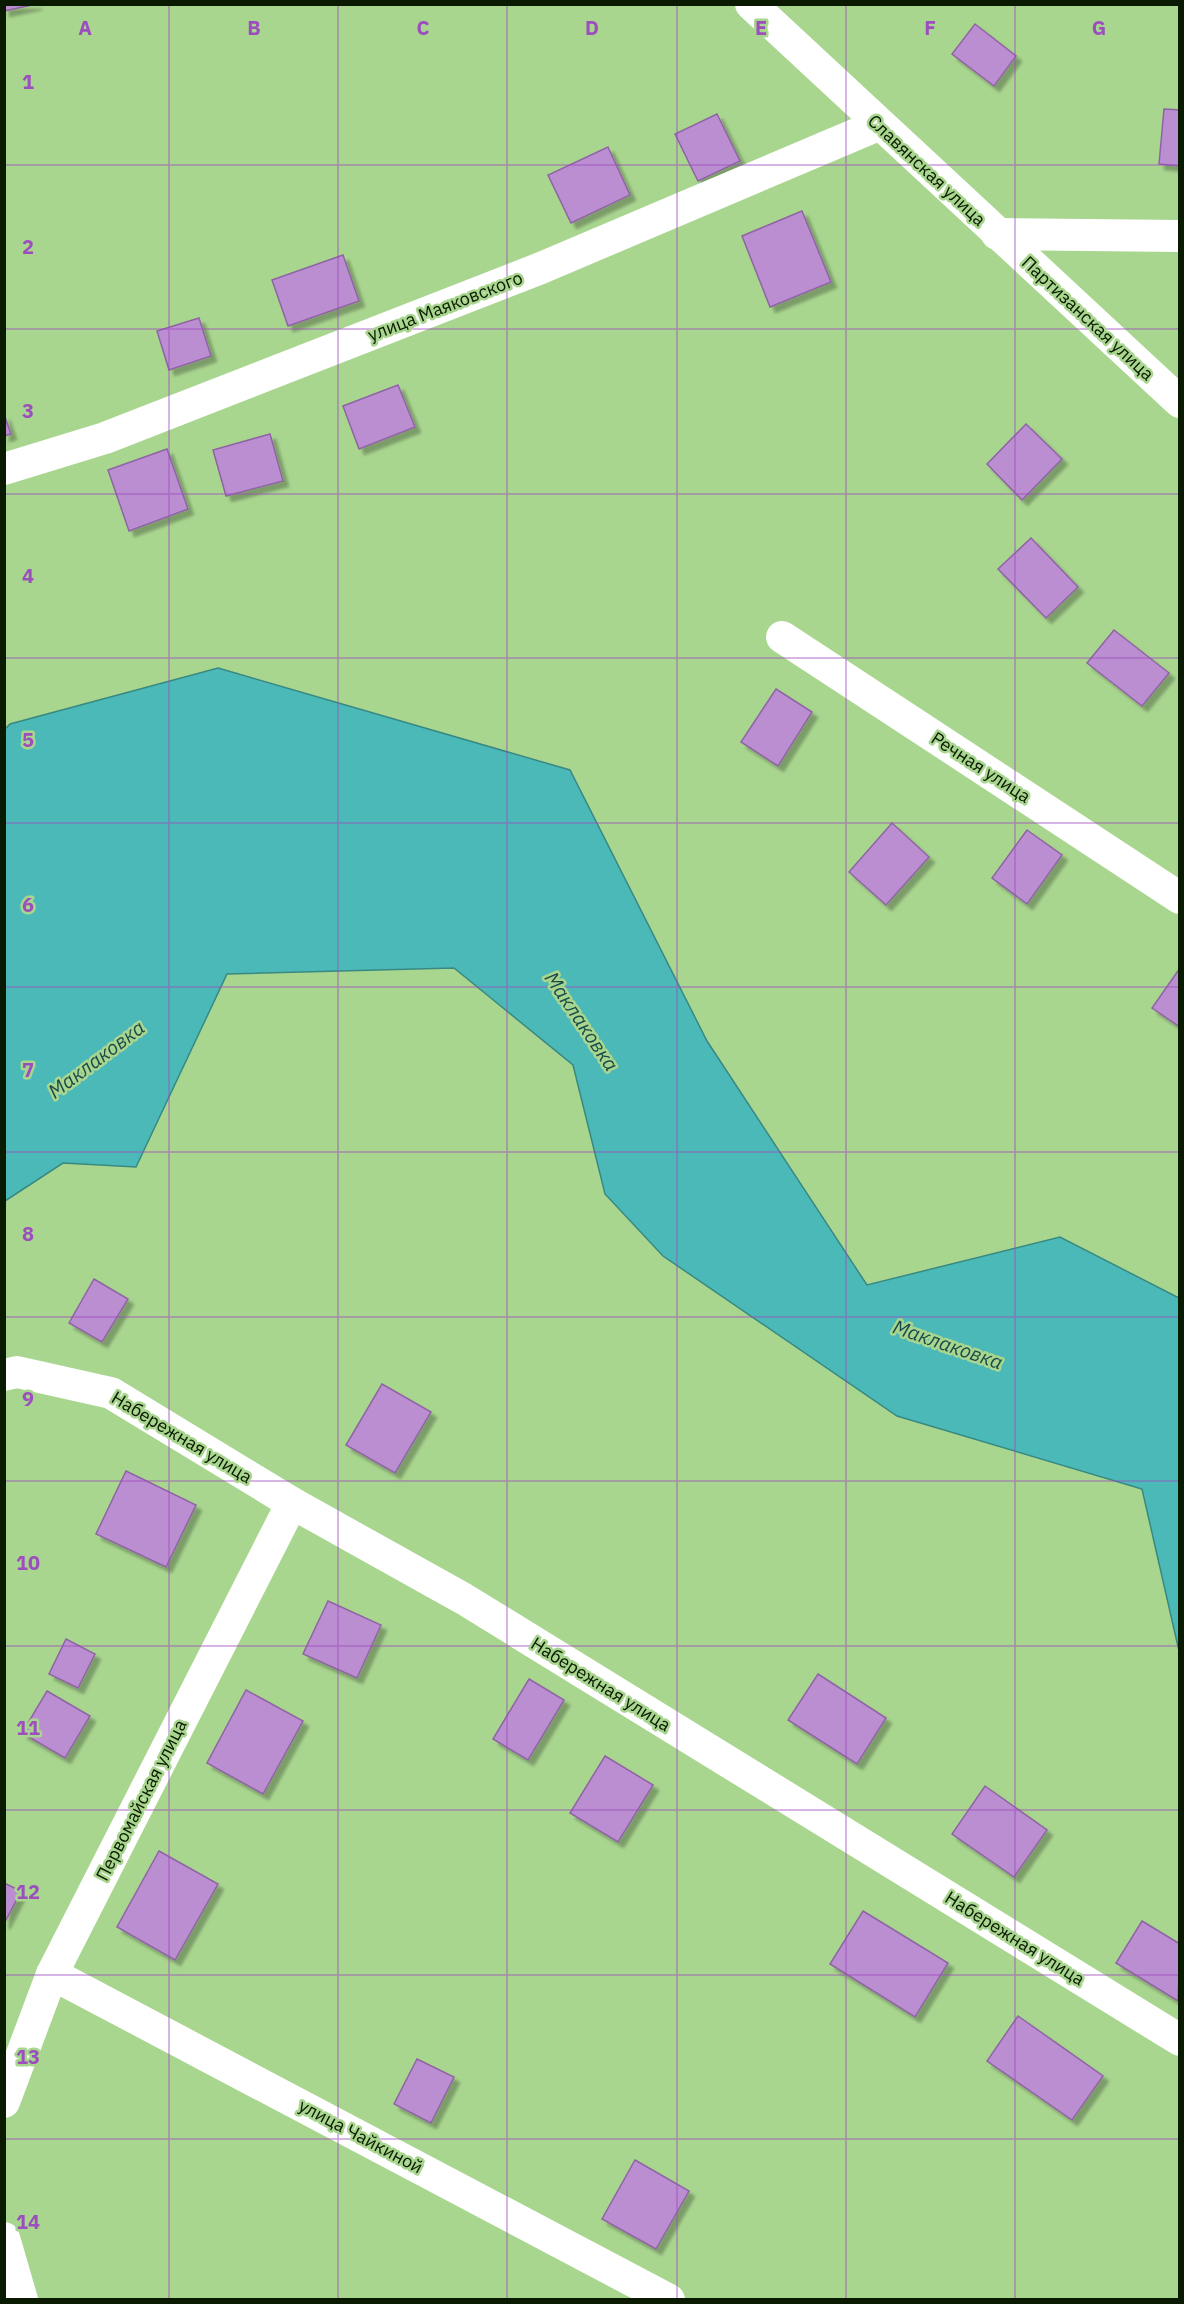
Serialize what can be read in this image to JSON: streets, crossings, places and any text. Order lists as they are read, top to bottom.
{
  "streets": {
    "street": [
      "Славянская улица",
      "улица Маяковского",
      "Партизанская улица",
      "Речная улица",
      "Набережная улица",
      "Первомайская улица",
      "улица Чайкиной"
    ]
  },
  "crossings": [
    ["Славянская улица", "улица Маяковского"],
    ["Славянская улица", "Партизанская улица"],
    ["Набережная улица", "Первомайская улица"],
    ["Первомайская улица", "улица Чайкиной"]
  ],
  "water": ["Маклаковка"],
  "grid": {
    "columns": [
      "A",
      "B",
      "C",
      "D",
      "E",
      "F",
      "G"
    ],
    "rows": [
      "1",
      "2",
      "3",
      "4",
      "5",
      "6",
      "7",
      "8",
      "9",
      "10",
      "11",
      "12",
      "13",
      "14"
    ]
  }
}
